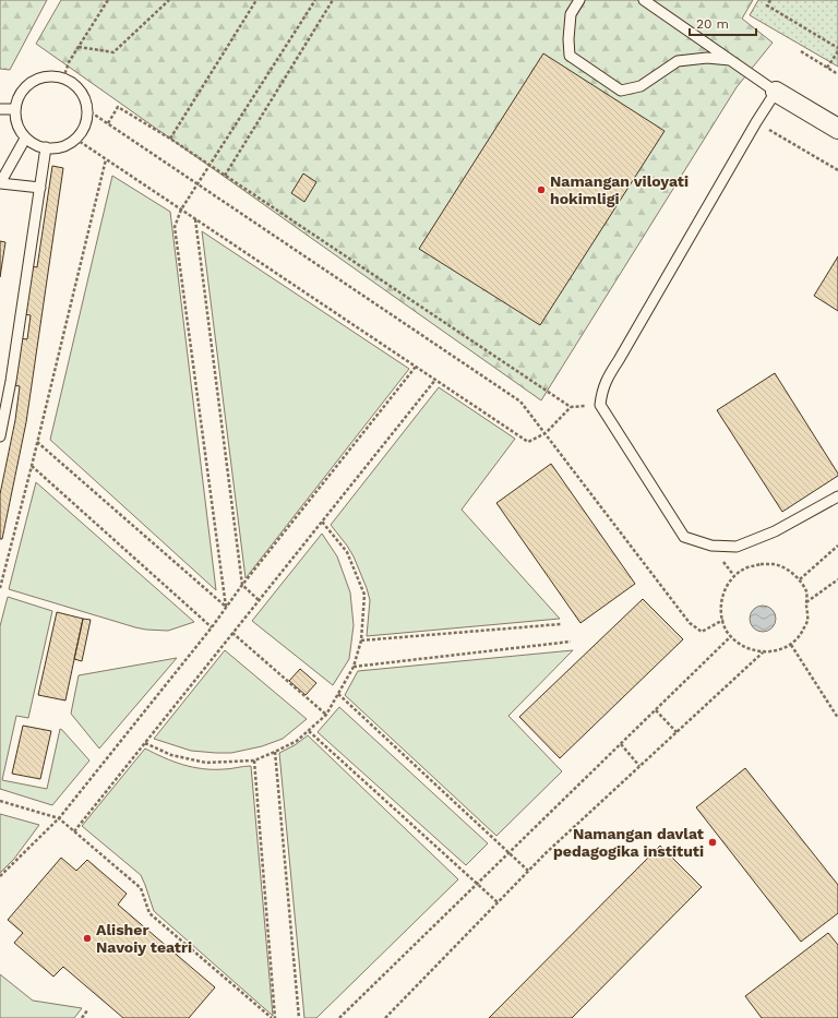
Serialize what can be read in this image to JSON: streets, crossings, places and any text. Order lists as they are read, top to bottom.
{
  "places": ["Namangan viloyati hokimligi", "Namangan davlat pedagogika instituti", "Alisher Navoiy teatri"],
  "scale_bar": "20 m"
}
